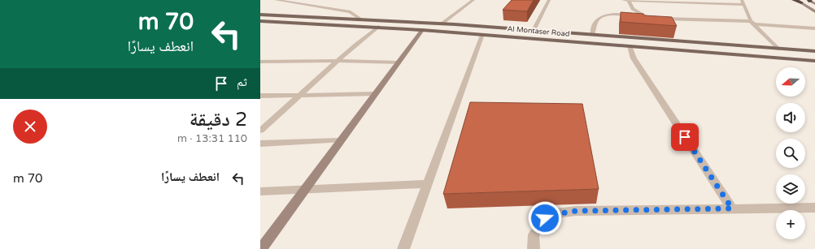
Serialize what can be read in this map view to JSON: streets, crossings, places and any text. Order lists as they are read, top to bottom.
{
  "streets": {
    "main road": ["Al Montaser Road"]
  },
  "north": "left",
  "page": {
    "turn": ["70 m", "انعطف يسارًا"],
    "map_buttons": "+",
    "then": "ثم",
    "heading": ["2 دقيقة", "110 m · 13:31"],
    "list": [
      {
        "name": "انعطف يسارًا",
        "value": "70 m"
      }
    ]
  }
}
